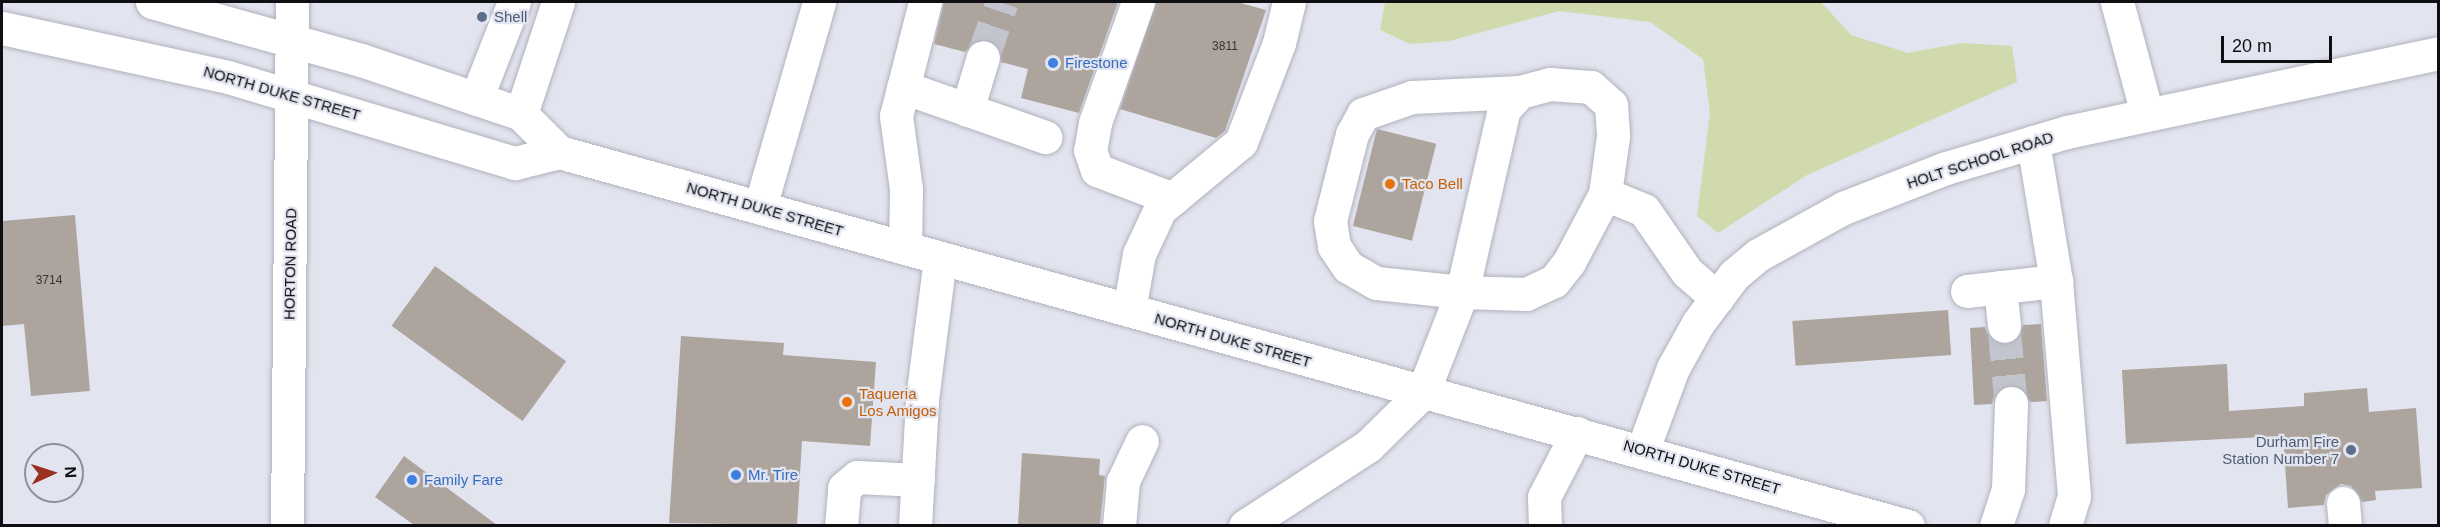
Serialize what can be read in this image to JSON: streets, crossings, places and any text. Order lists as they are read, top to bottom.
{
  "streets": {
    "main road": ["NORTH DUKE STREET", "HOLT SCHOOL ROAD", "HORTON ROAD"]
  },
  "crossings": [
    ["NORTH DUKE STREET", "HOLT SCHOOL ROAD"],
    ["NORTH DUKE STREET", "HORTON ROAD"]
  ],
  "places": [
    "Shell",
    "Firestone",
    "Taco Bell",
    "Taqueria Los Amigos",
    "Durham Fire Station Number 7",
    "Mr. Tire",
    "Family Fare"
  ],
  "house_numbers": ["3811", "3714"],
  "scale_bar": "20 m",
  "north": "right"
}
